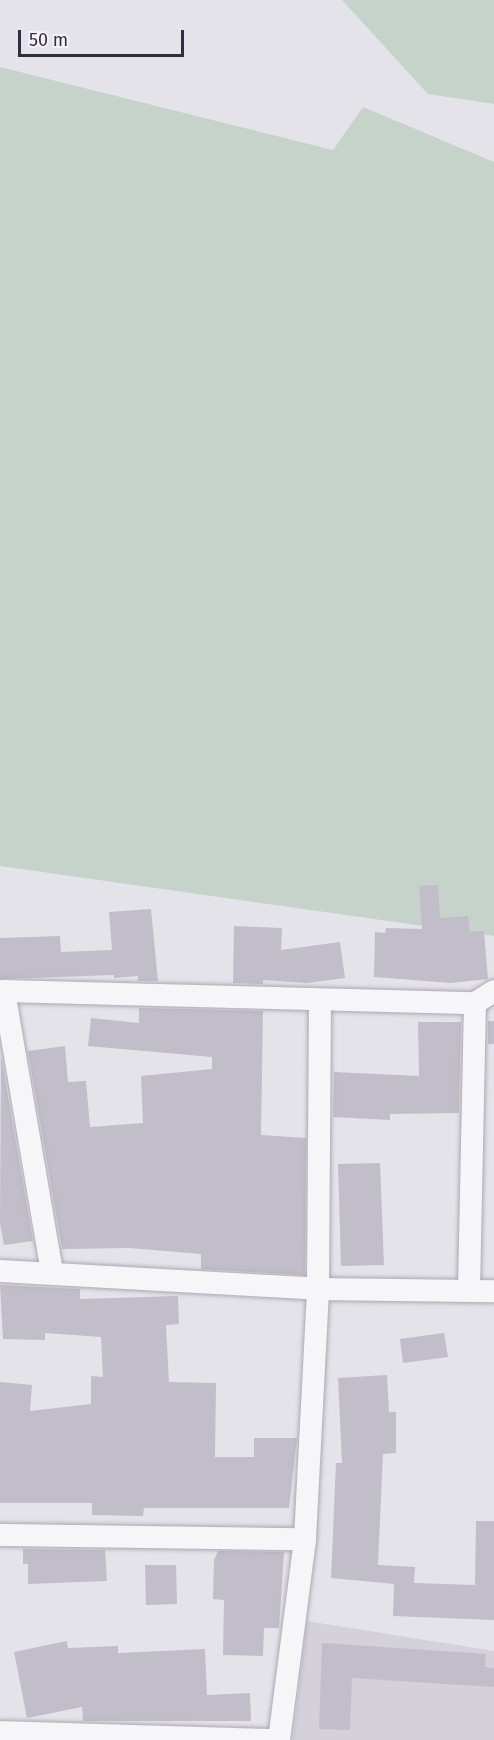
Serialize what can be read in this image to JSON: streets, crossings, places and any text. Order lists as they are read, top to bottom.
{
  "scale_bar": "50 m"
}
